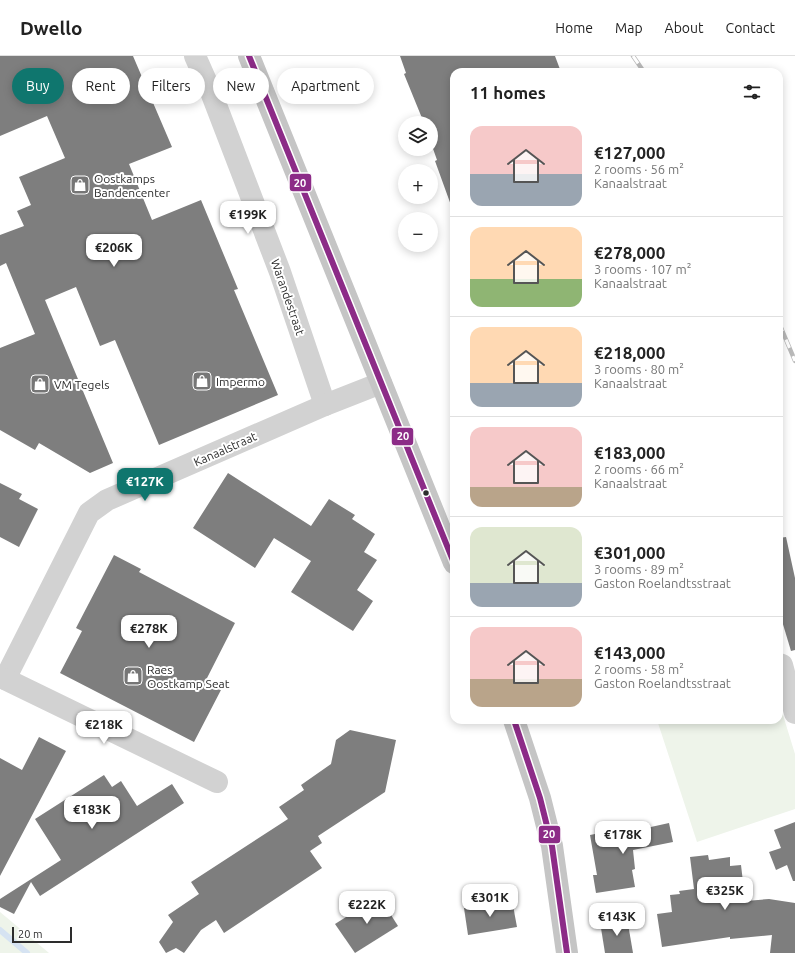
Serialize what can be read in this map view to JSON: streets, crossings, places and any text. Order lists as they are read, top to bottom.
{
  "streets": {
    "street": ["Warandestraat", "Kanaalstraat"]
  },
  "crossings": [
    ["Warandestraat", "Kanaalstraat"]
  ],
  "places": {
    "shop": [
      "Oostkamps Bandencenter",
      "Impermo",
      "VM Tegels",
      "Raes Oostkamp Seat"
    ]
  },
  "lines": ["transit line 20"],
  "scale_bar": "20 m",
  "page": {
    "header": "Dwello",
    "nav": [
      "Home",
      "Map",
      "About",
      "Contact"
    ],
    "chip": [
      "Buy",
      "Rent",
      "Filters",
      "New",
      "Apartment"
    ],
    "heading": "11 homes",
    "map_buttons": ["+", "−"],
    "list": [
      {
        "name": "€127,000",
        "note": "2 rooms · 56 m² · Kanaalstraat"
      },
      {
        "name": "€278,000",
        "note": "3 rooms · 107 m² · Kanaalstraat"
      },
      {
        "name": "€218,000",
        "note": "3 rooms · 80 m² · Kanaalstraat"
      },
      {
        "name": "€183,000",
        "note": "2 rooms · 66 m² · Kanaalstraat"
      },
      {
        "name": "€301,000",
        "note": "3 rooms · 89 m² · Gaston Roelandtsstraat"
      },
      {
        "name": "€143,000",
        "note": "2 rooms · 58 m² · Gaston Roelandtsstraat"
      }
    ],
    "price": [
      "€199K",
      "€206K",
      "€127K",
      "€278K",
      "€218K",
      "€183K",
      "€178K",
      "€325K",
      "€301K",
      "€222K",
      "€143K"
    ],
    "scale": "20 m"
  }
}
